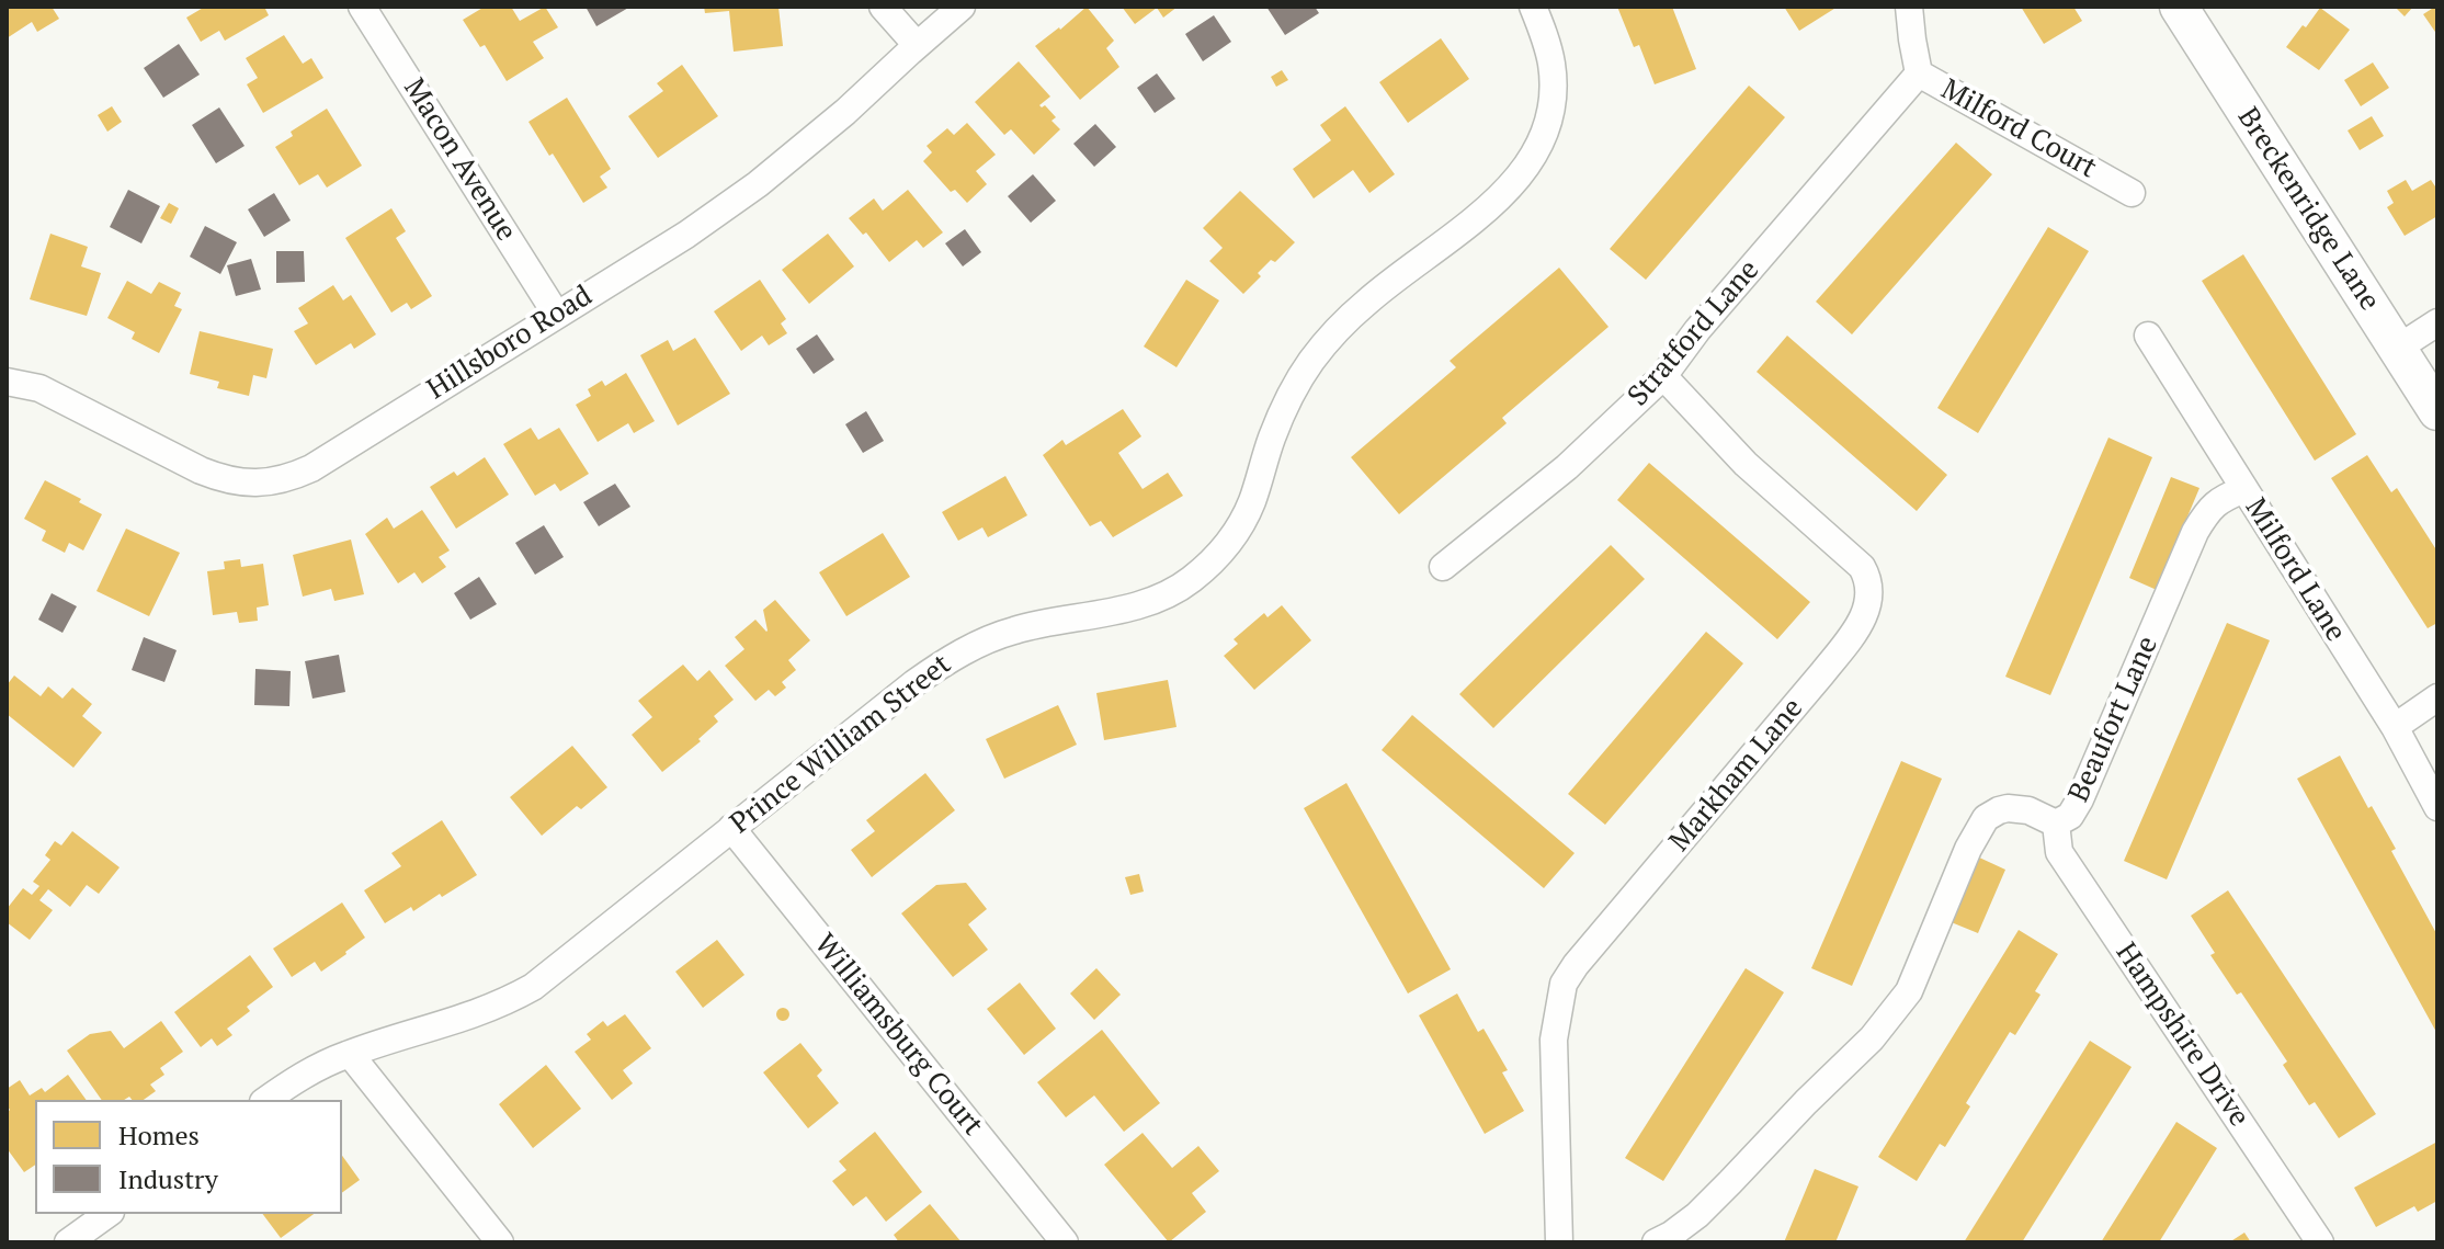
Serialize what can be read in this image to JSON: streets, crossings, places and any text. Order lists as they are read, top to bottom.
{
  "streets": {
    "main road": ["Breckenridge Lane"],
    "street": [
      "Milford Court",
      "Macon Avenue",
      "Stratford Lane",
      "Hillsboro Road",
      "Milford Lane",
      "Beaufort Lane",
      "Prince William Street",
      "Markham Lane",
      "Williamsburg Court",
      "Hampshire Drive"
    ]
  },
  "crossings": [
    ["Milford Court", "Stratford Lane"],
    ["Macon Avenue", "Hillsboro Road"],
    ["Stratford Lane", "Markham Lane"],
    ["Milford Lane", "Beaufort Lane"],
    ["Beaufort Lane", "Hampshire Drive"],
    ["Prince William Street", "Williamsburg Court"]
  ],
  "legend": ["Homes", "Industry"]
}
